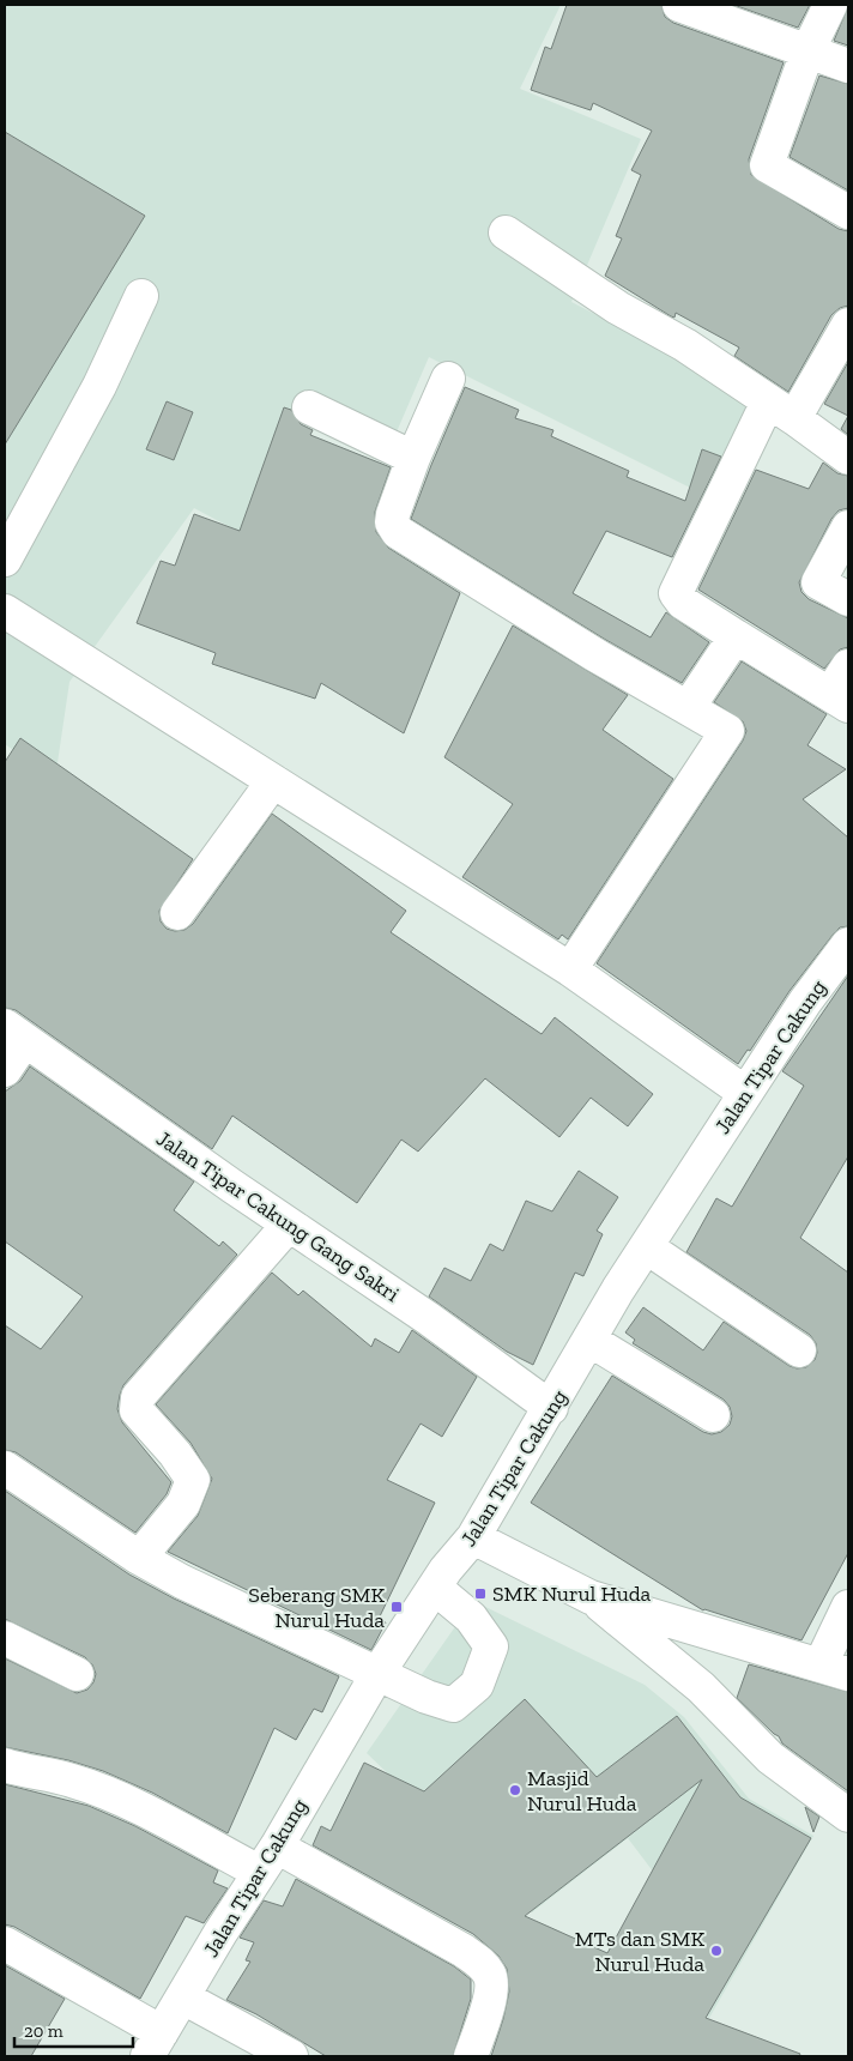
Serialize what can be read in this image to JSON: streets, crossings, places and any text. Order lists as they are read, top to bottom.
{
  "streets": {
    "street": ["Jalan Tipar Cakung", "Jalan Tipar Cakung Gang Sakri"]
  },
  "crossings": [
    ["Jalan Tipar Cakung", "Jalan Tipar Cakung Gang Sakri"]
  ],
  "places": {
    "transit": ["SMK Nurul Huda", "Seberang SMK Nurul Huda"],
    "other": ["Masjid Nurul Huda", "MTs dan SMK Nurul Huda"]
  },
  "scale_bar": "20 m"
}
